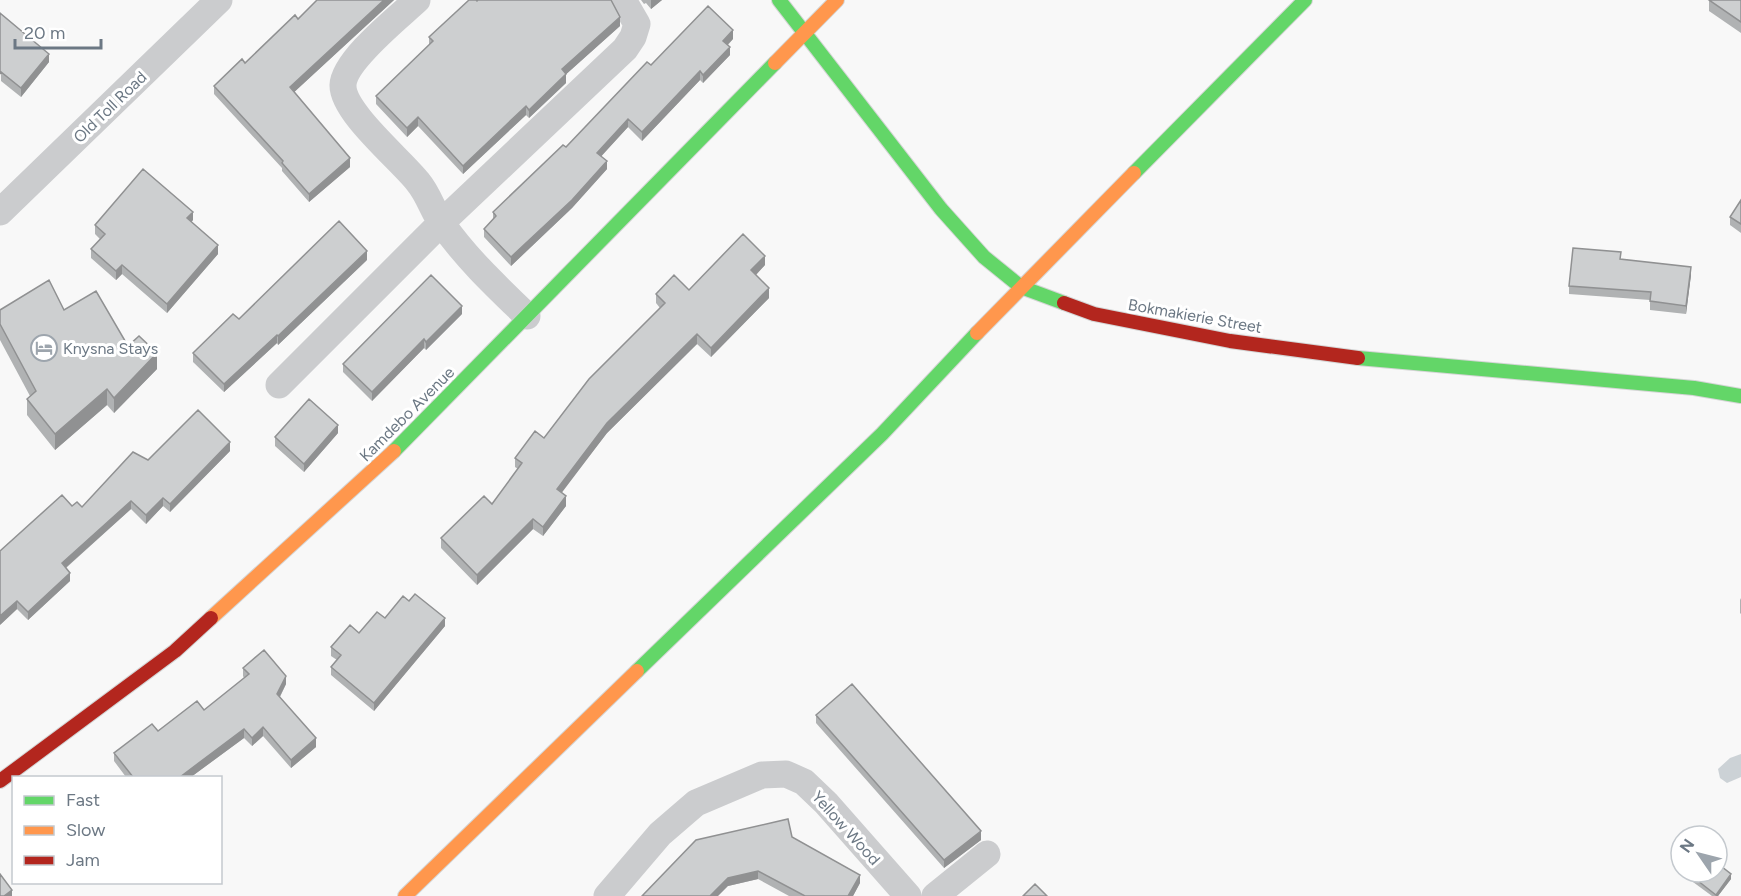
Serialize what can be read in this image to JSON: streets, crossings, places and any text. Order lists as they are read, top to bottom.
{
  "streets": {
    "main road": ["Bokmakierie Street", "Kamdebo Avenue"],
    "street": ["Old Toll Road", "Yellow Wood"]
  },
  "crossings": [
    ["Bokmakierie Street", "Kamdebo Avenue"]
  ],
  "places": {
    "hotel": ["Knysna Stays"]
  },
  "legend": ["Fast", "Slow", "Jam"],
  "scale_bar": "20 m",
  "north": "top left"
}
